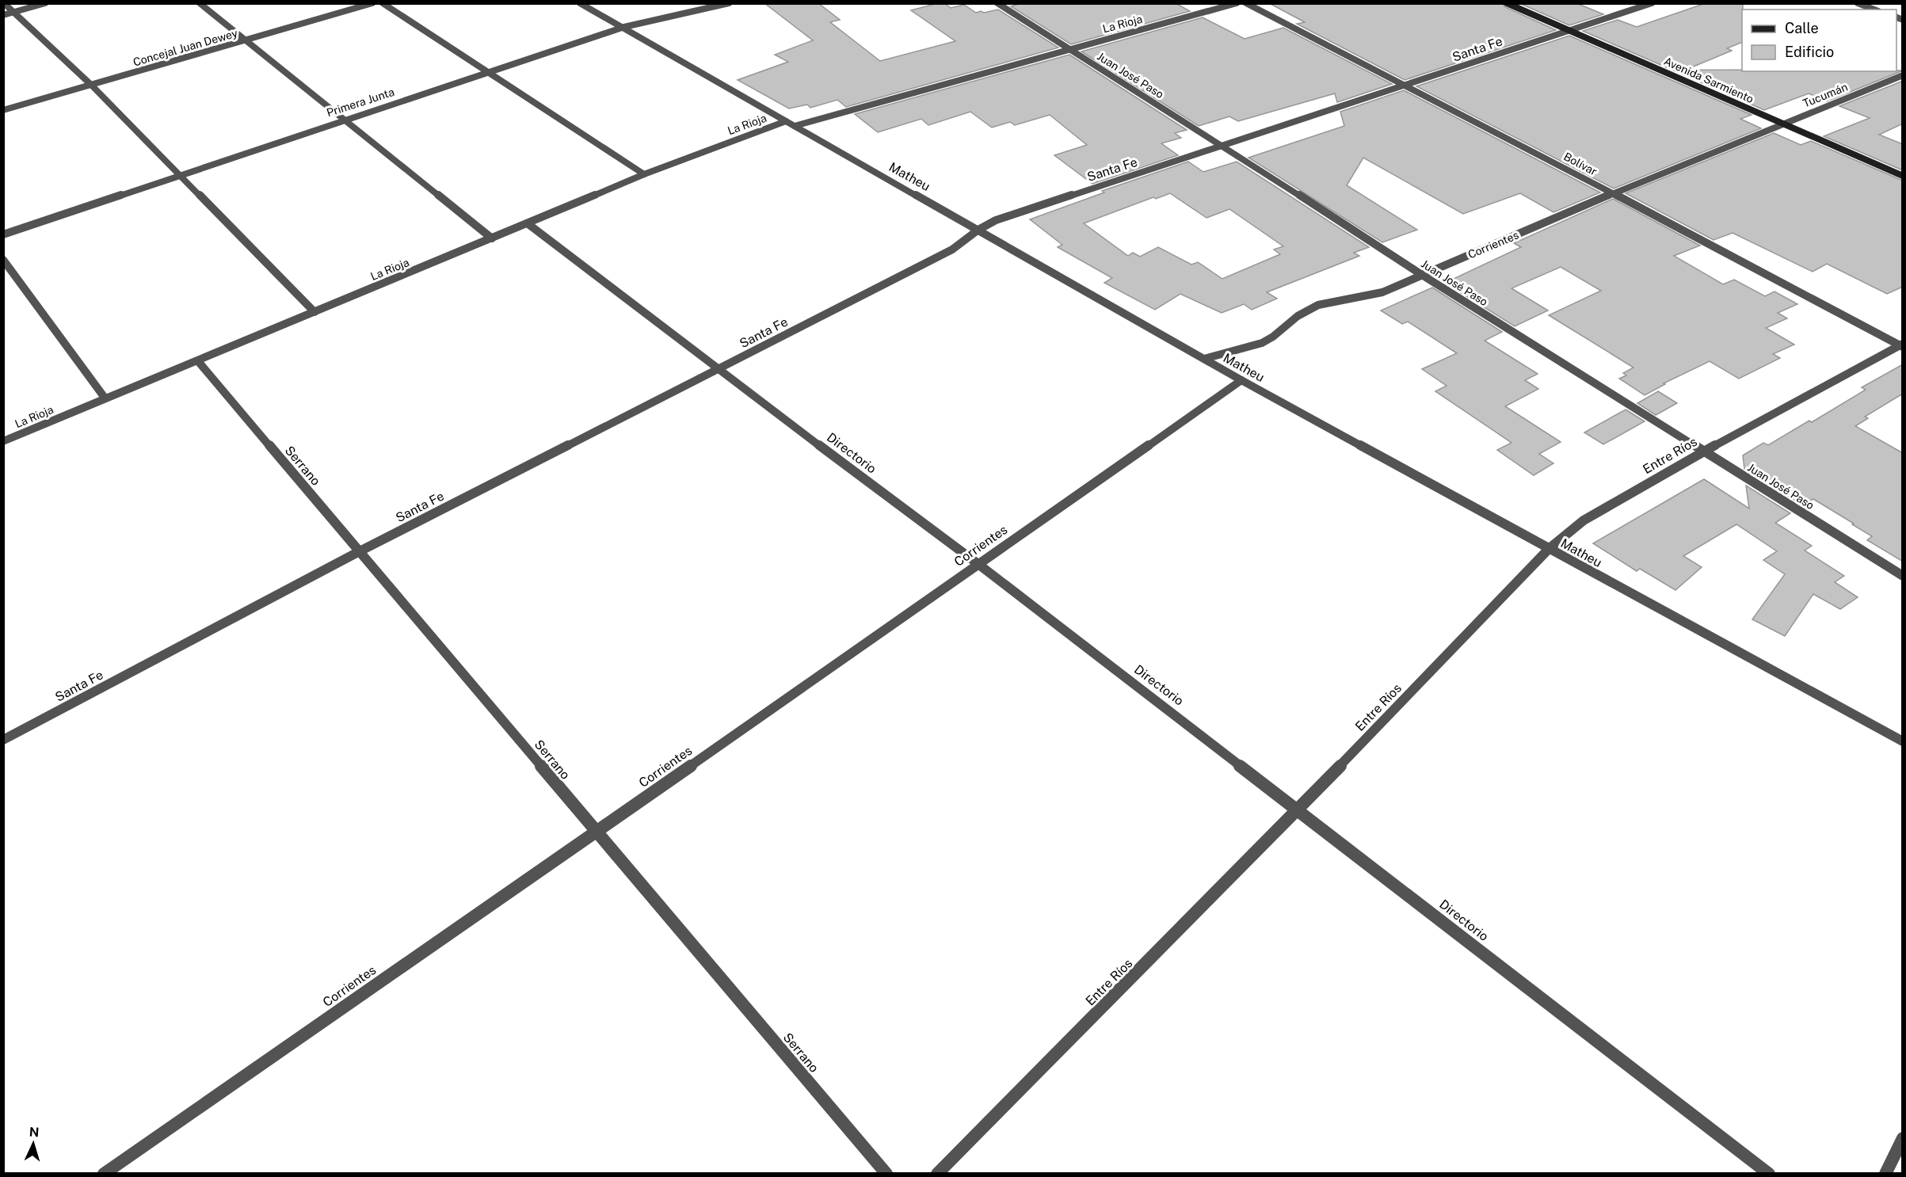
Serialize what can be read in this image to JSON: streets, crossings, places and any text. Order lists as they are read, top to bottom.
{
  "streets": {
    "main road": ["Avenida Sarmiento"],
    "street": [
      "La Rioja",
      "Concejal Juan Dewey",
      "Santa Fe",
      "Juan José Paso",
      "Tucumán",
      "Primera Junta",
      "Bolívar",
      "Matheu",
      "Corrientes",
      "Directorio",
      "Entre Ríos",
      "Serrano"
    ]
  },
  "crossings": [
    ["La Rioja", "Juan José Paso"],
    ["La Rioja", "Matheu"],
    ["La Rioja", "Directorio"],
    ["La Rioja", "Serrano"],
    ["Santa Fe", "Juan José Paso"],
    ["Santa Fe", "Avenida Sarmiento"],
    ["Santa Fe", "Bolívar"],
    ["Santa Fe", "Matheu"],
    ["Santa Fe", "Directorio"],
    ["Santa Fe", "Serrano"],
    ["Juan José Paso", "Corrientes"],
    ["Juan José Paso", "Entre Ríos"],
    ["Avenida Sarmiento", "Tucumán"],
    ["Avenida Sarmiento", "Corrientes"],
    ["Tucumán", "Corrientes"],
    ["Primera Junta", "Matheu"],
    ["Bolívar", "Corrientes"],
    ["Bolívar", "Entre Ríos"],
    ["Matheu", "Corrientes"],
    ["Matheu", "Entre Ríos"],
    ["Corrientes", "Directorio"],
    ["Corrientes", "Serrano"],
    ["Directorio", "Entre Ríos"]
  ],
  "legend": ["Calle", "Edificio"],
  "north": "top"
}
